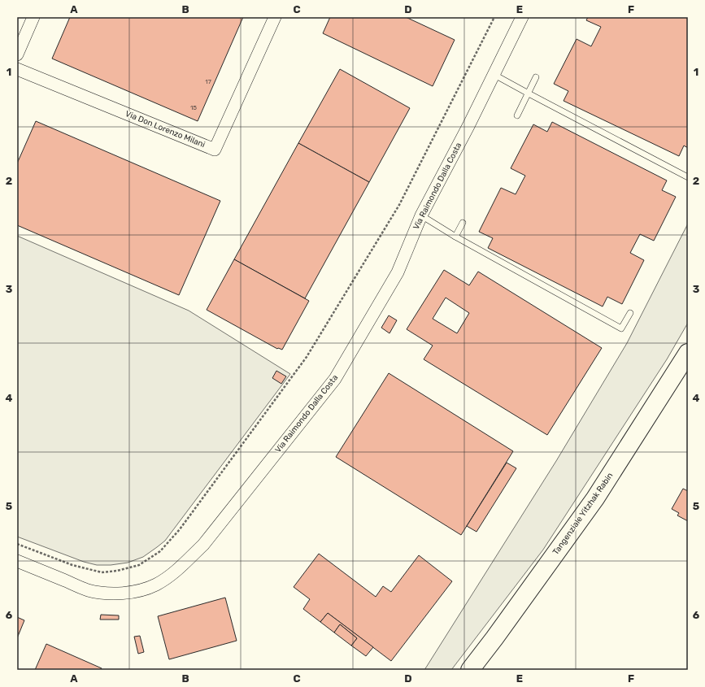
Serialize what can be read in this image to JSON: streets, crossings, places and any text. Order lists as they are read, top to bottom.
{
  "streets": {
    "main road": ["Tangenziale Yitzhak Rabin"],
    "street": ["Via Don Lorenzo Milani", "Via Raimondo Dalla Costa"]
  },
  "house_numbers": ["17", "15"],
  "grid": {
    "columns": [
      "A",
      "B",
      "C",
      "D",
      "E",
      "F"
    ],
    "rows": [
      "1",
      "2",
      "3",
      "4",
      "5",
      "6"
    ]
  }
}
